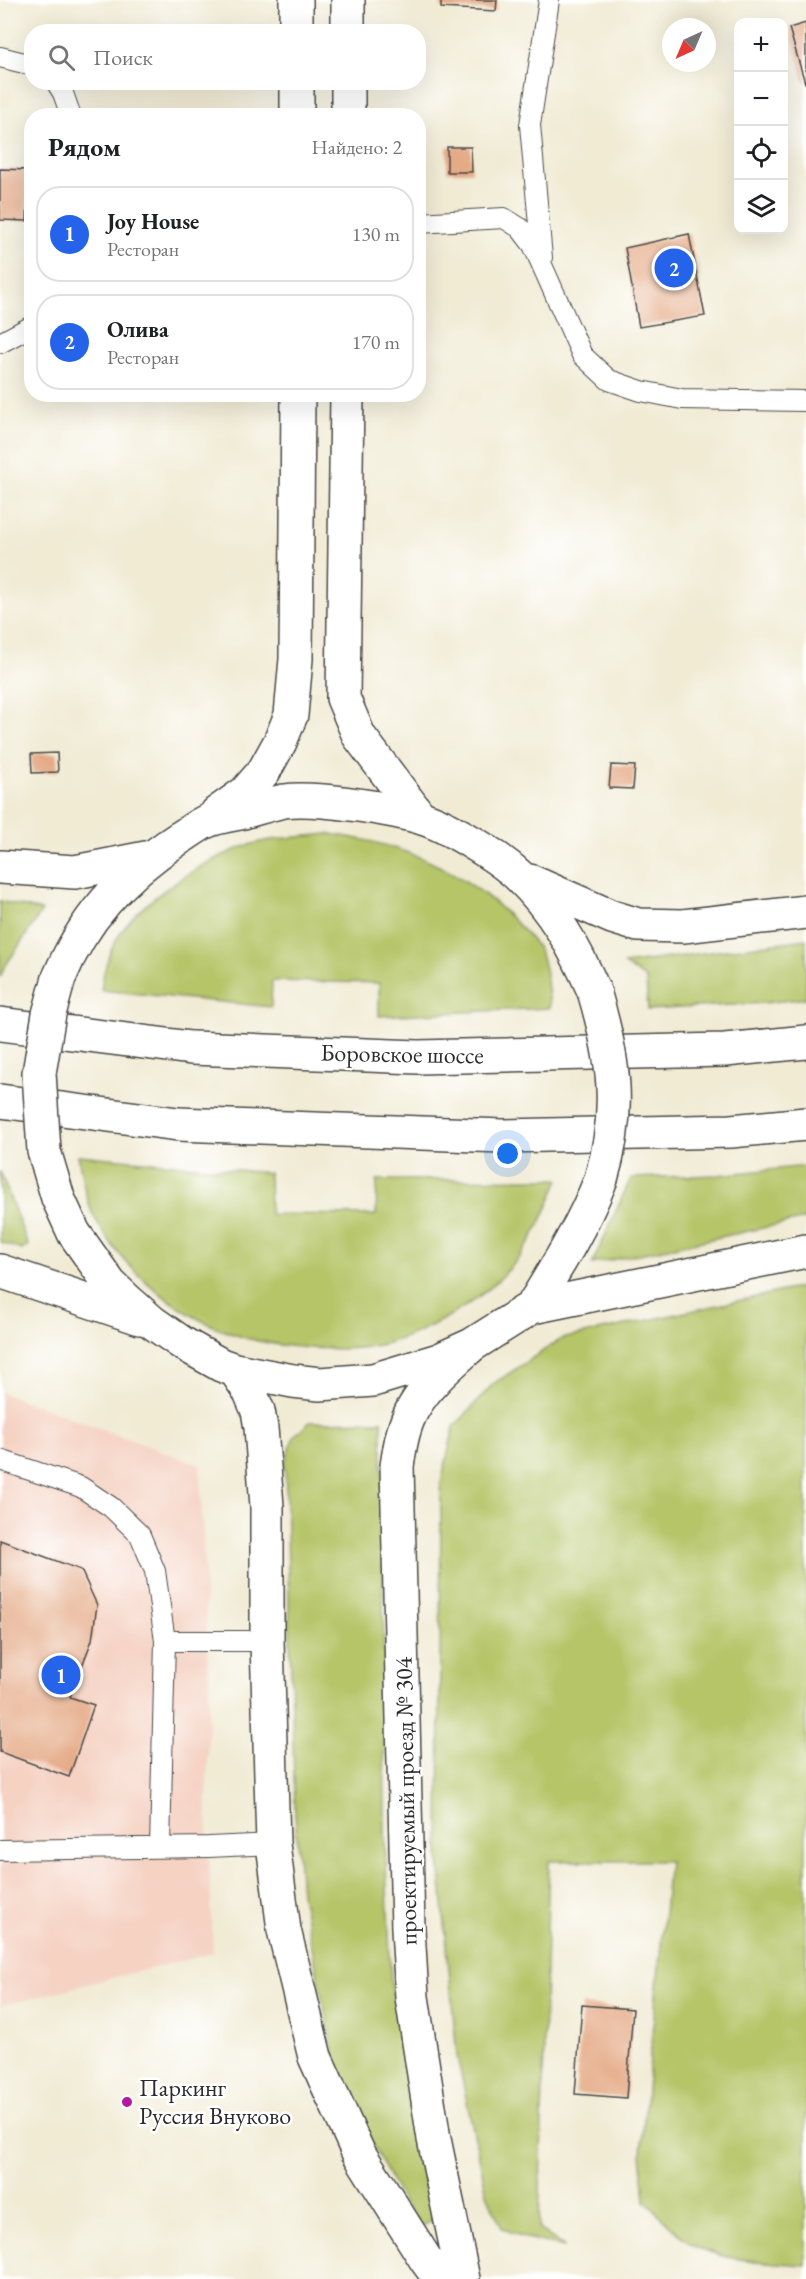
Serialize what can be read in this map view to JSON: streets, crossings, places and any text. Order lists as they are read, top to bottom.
{
  "streets": {
    "main road": ["Боровское шоссе", "проектируемый проезд № 304"]
  },
  "places": ["Паркинг Руссия Внуково"],
  "north": "bottom left",
  "page": {
    "map_buttons": ["+", "−"],
    "search": "Поиск",
    "heading": ["Рядом", "Найдено: 2"],
    "list": [
      {
        "mark": "1",
        "name": "Joy House",
        "note": "Ресторан",
        "value": "130 m"
      },
      {
        "mark": "2",
        "name": "Олива",
        "note": "Ресторан",
        "value": "170 m"
      }
    ],
    "pins": ["2", "1"]
  }
}
